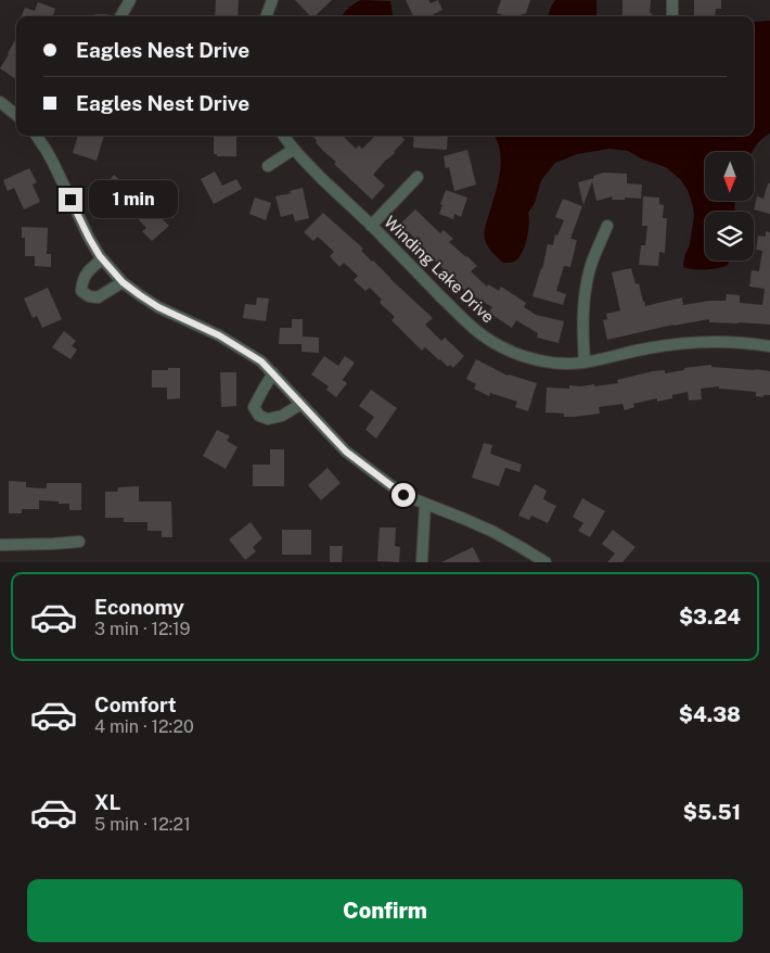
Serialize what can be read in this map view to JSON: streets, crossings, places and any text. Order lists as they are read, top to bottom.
{
  "streets": {
    "street": ["Winding Lake Drive"]
  },
  "north": "bottom",
  "page": {
    "banner": ["Eagles Nest Drive", "Eagles Nest Drive"],
    "bubble": "1 min",
    "list": [
      {
        "name": "Economy",
        "note": "3 min · 12:19",
        "value": "$3.24"
      },
      {
        "name": "Comfort",
        "note": "4 min · 12:20",
        "value": "$4.38"
      },
      {
        "name": "XL",
        "note": "5 min · 12:21",
        "value": "$5.51"
      }
    ],
    "buttons": "Confirm"
  }
}
